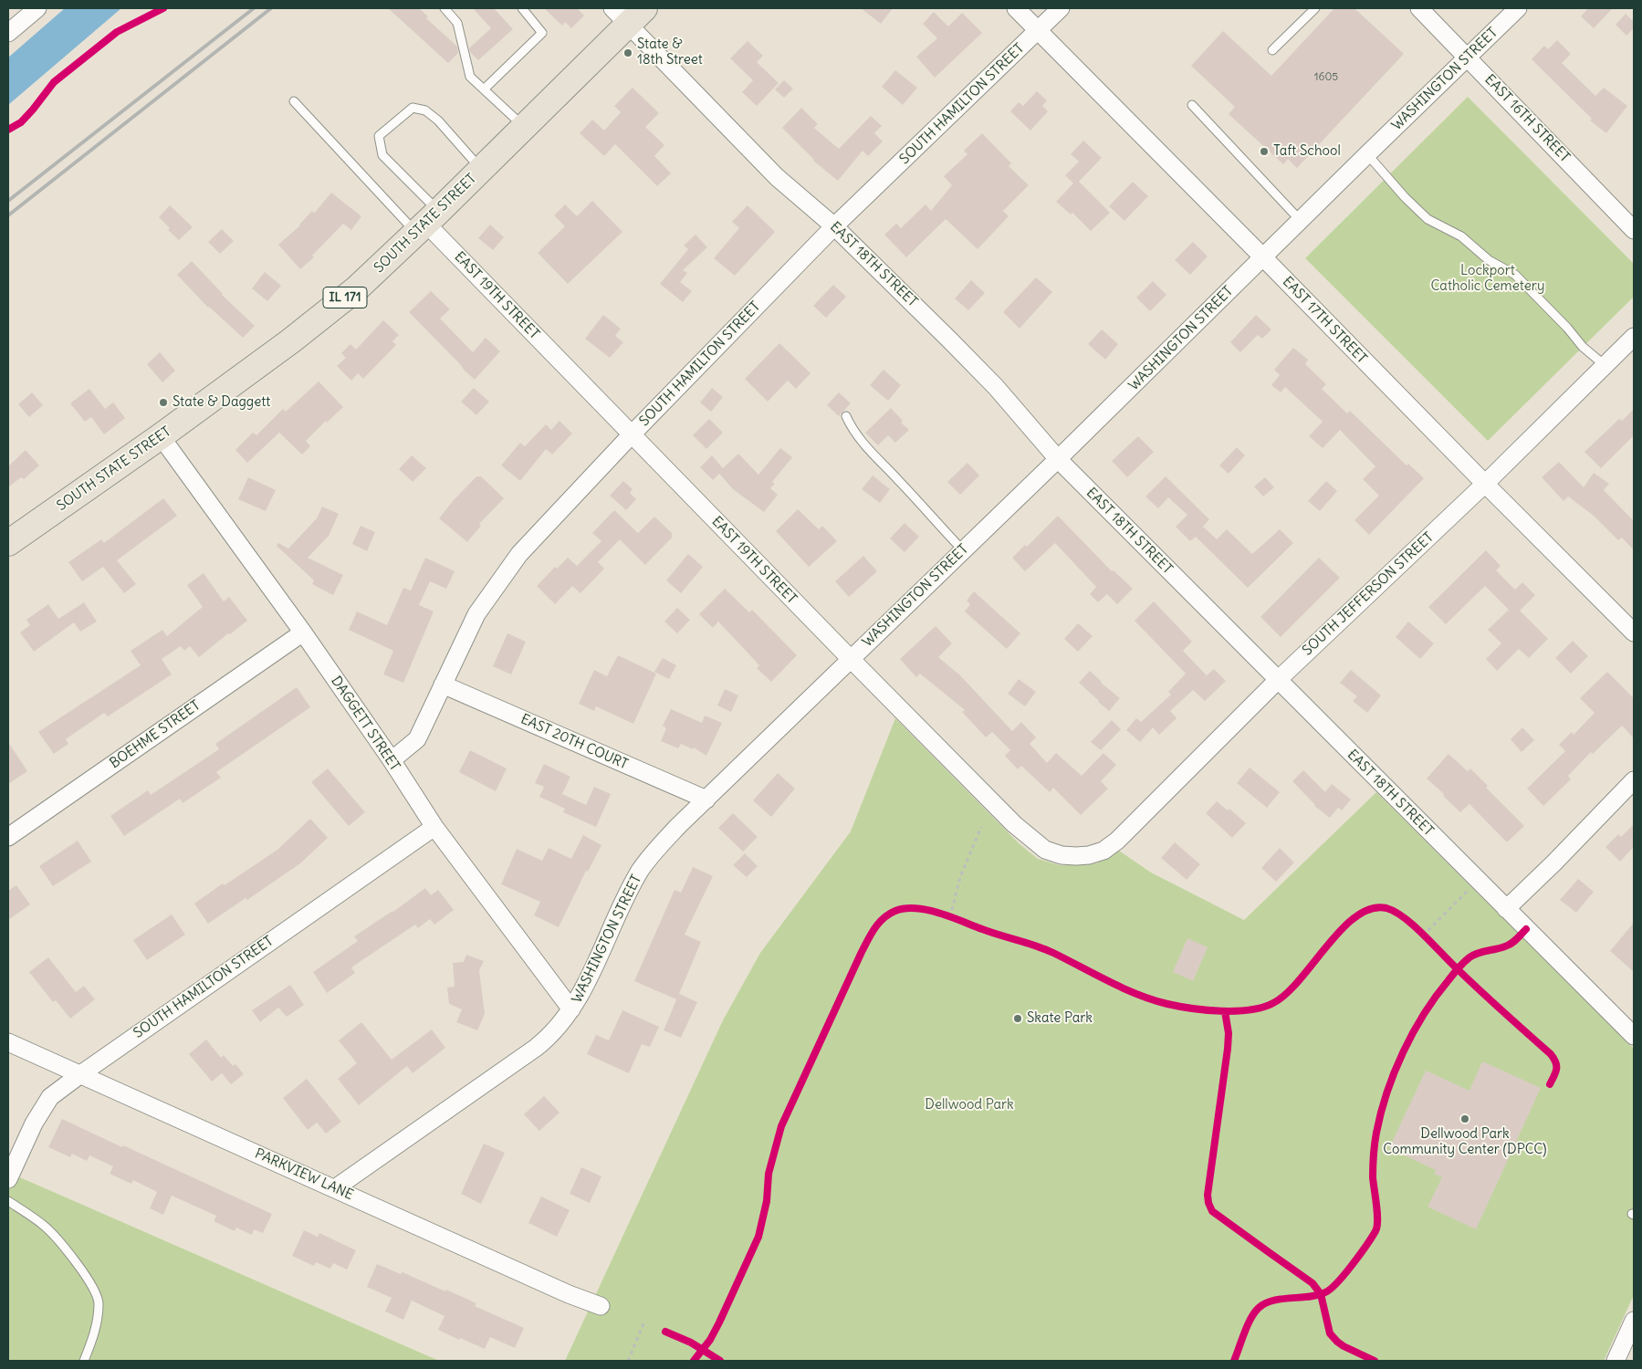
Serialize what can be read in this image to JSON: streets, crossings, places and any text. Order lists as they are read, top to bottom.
{
  "streets": {
    "main road": ["SOUTH STATE STREET", "IL 171"],
    "street": [
      "WASHINGTON STREET",
      "SOUTH HAMILTON STREET",
      "EAST 16TH STREET",
      "EAST 18TH STREET",
      "EAST 19TH STREET",
      "EAST 17TH STREET",
      "SOUTH JEFFERSON STREET",
      "DAGGETT STREET",
      "BOEHME STREET",
      "EAST 20TH COURT",
      "PARKVIEW LANE"
    ]
  },
  "crossings": [
    ["WASHINGTON STREET", "EAST 16TH STREET"],
    ["WASHINGTON STREET", "EAST 18TH STREET"],
    ["WASHINGTON STREET", "EAST 19TH STREET"],
    ["WASHINGTON STREET", "EAST 17TH STREET"],
    ["WASHINGTON STREET", "DAGGETT STREET"],
    ["WASHINGTON STREET", "EAST 20TH COURT"],
    ["WASHINGTON STREET", "PARKVIEW LANE"],
    ["SOUTH HAMILTON STREET", "EAST 18TH STREET"],
    ["SOUTH HAMILTON STREET", "EAST 19TH STREET"],
    ["SOUTH HAMILTON STREET", "EAST 17TH STREET"],
    ["SOUTH HAMILTON STREET", "DAGGETT STREET"],
    ["SOUTH HAMILTON STREET", "EAST 20TH COURT"],
    ["SOUTH HAMILTON STREET", "PARKVIEW LANE"],
    ["SOUTH STATE STREET", "EAST 18TH STREET"],
    ["SOUTH STATE STREET", "EAST 19TH STREET"],
    ["SOUTH STATE STREET", "DAGGETT STREET"],
    ["EAST 18TH STREET", "SOUTH JEFFERSON STREET"],
    ["EAST 19TH STREET", "SOUTH JEFFERSON STREET"],
    ["EAST 17TH STREET", "SOUTH JEFFERSON STREET"],
    ["DAGGETT STREET", "BOEHME STREET"]
  ],
  "parks": ["Lockport Catholic Cemetery", "Dellwood Park"],
  "places": [
    "State & 18th Street",
    "Taft School",
    "State & Daggett",
    "Skate Park",
    "Dellwood Park Community Center (DPCC)"
  ],
  "house_numbers": ["1605"]
}
